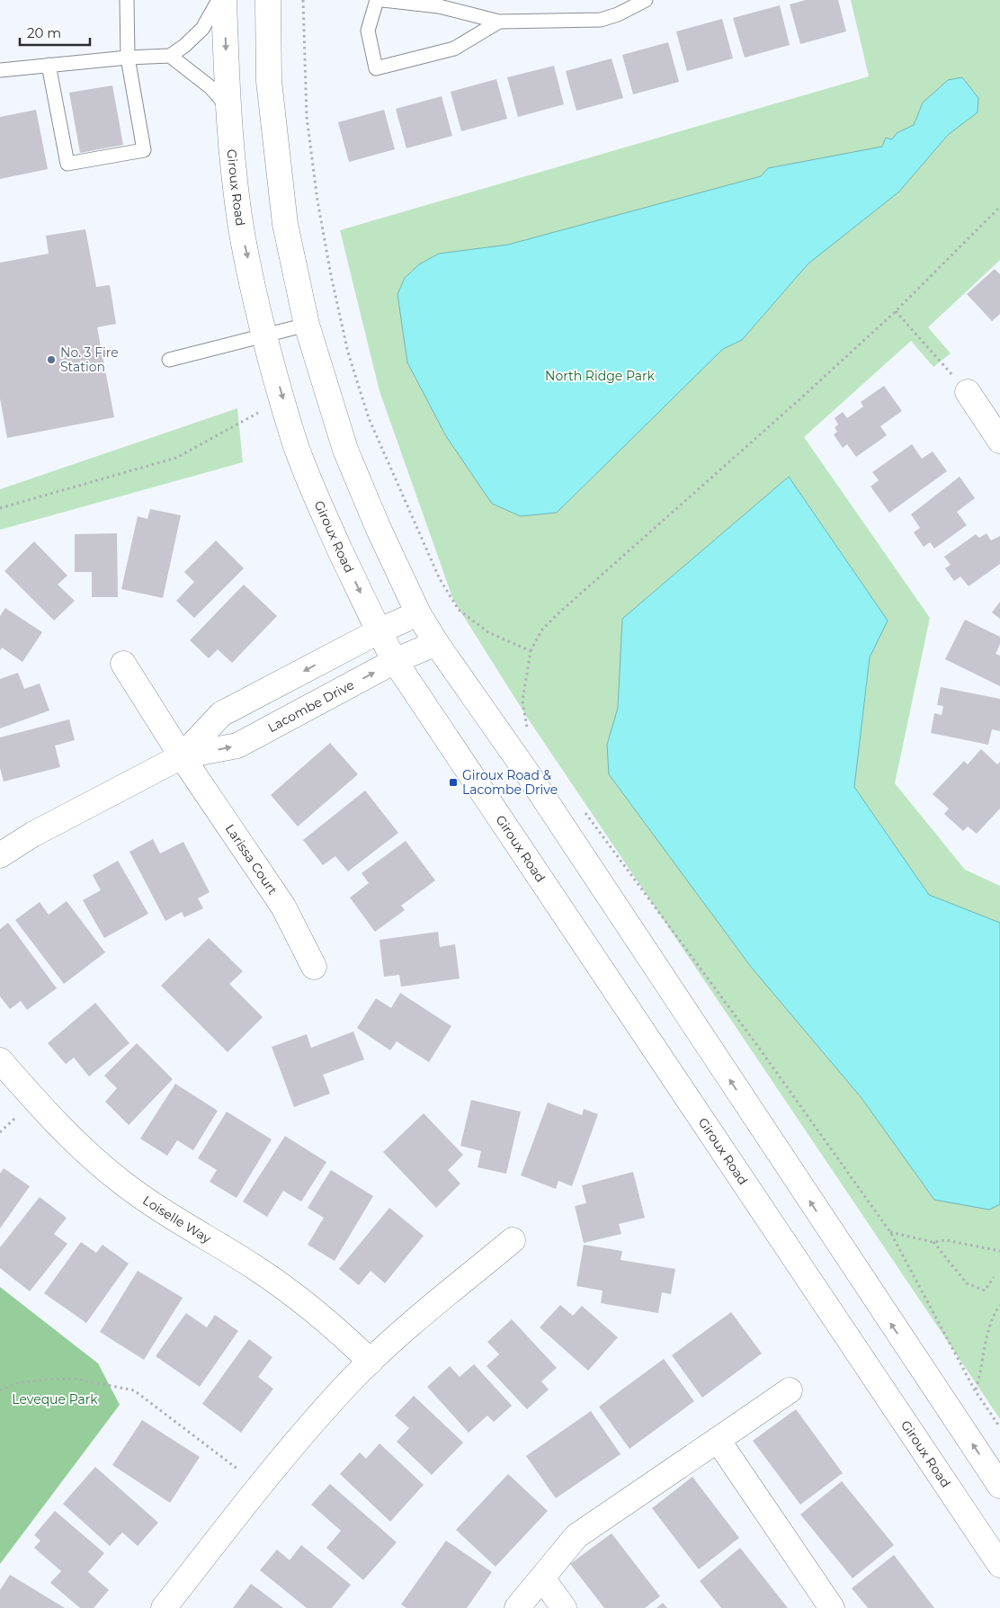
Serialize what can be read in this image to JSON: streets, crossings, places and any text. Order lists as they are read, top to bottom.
{
  "streets": {
    "main road": [
      "Giroux Road",
      "Lacombe Drive",
      "Larissa Court",
      "Loiselle Way"
    ]
  },
  "crossings": [
    ["Giroux Road", "Lacombe Drive"],
    ["Lacombe Drive", "Larissa Court"]
  ],
  "parks": ["North Ridge Park", "Leveque Park"],
  "places": {
    "other": ["No. 3 Fire Station"],
    "transit": ["Giroux Road & Lacombe Drive"]
  },
  "scale_bar": "20 m"
}
